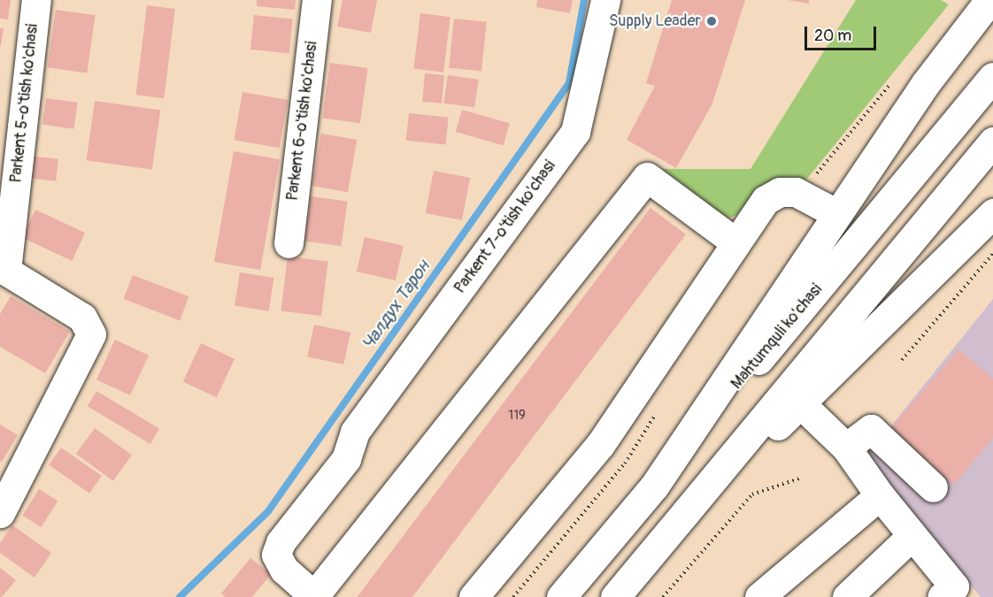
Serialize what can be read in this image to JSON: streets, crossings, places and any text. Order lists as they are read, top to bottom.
{
  "streets": {
    "main road": [
      "Parkent 5-o'tish ko'chasi",
      "Parkent 6-o'tish ko'chasi",
      "Parkent 7-o'tish ko'chasi",
      "Mahtumquli ko'chasi"
    ]
  },
  "water": ["Чалдух Тарон"],
  "places": ["Supply Leader"],
  "house_numbers": ["119"],
  "scale_bar": "20 m"
}
